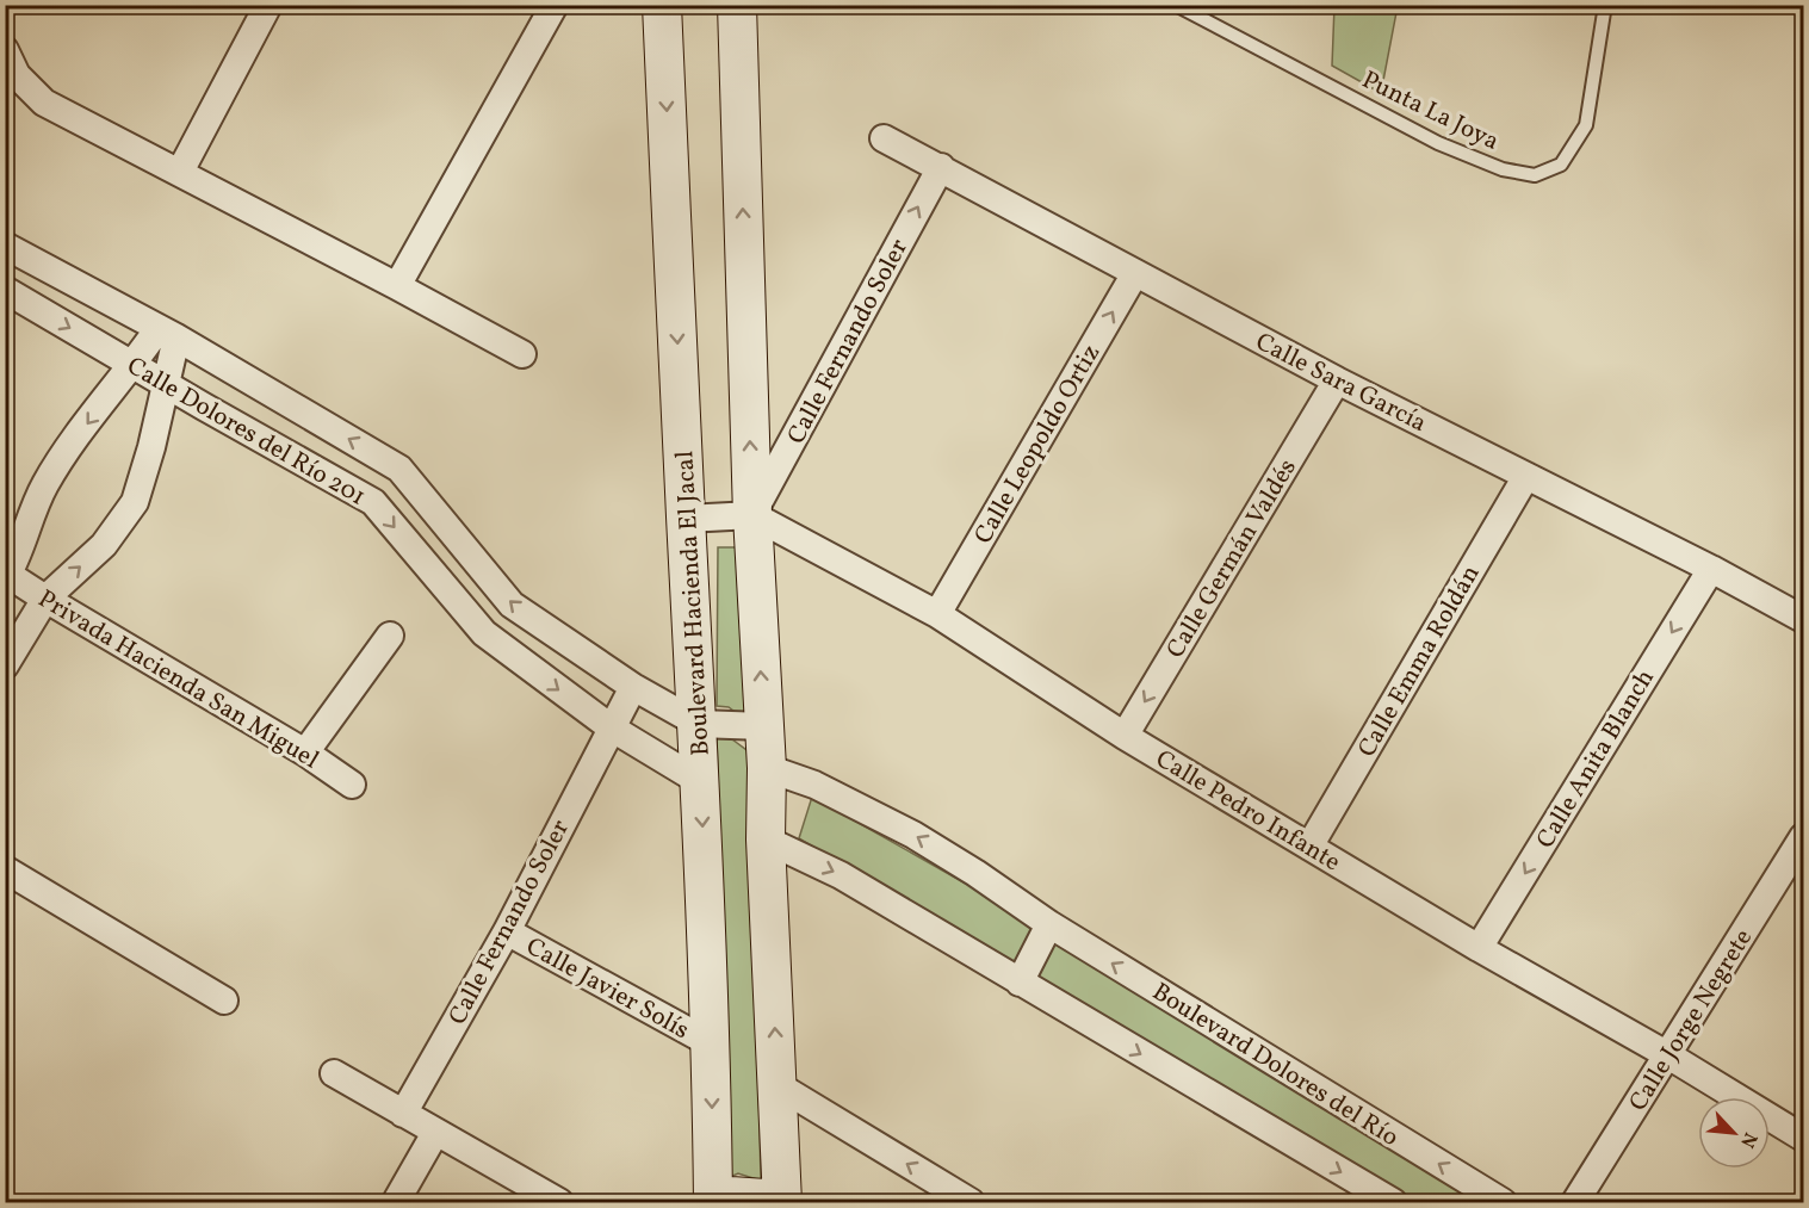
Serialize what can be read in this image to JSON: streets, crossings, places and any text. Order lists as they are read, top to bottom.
{
  "streets": {
    "main road": ["Boulevard Hacienda El Jacal"],
    "street": [
      "Calle Fernando Soler",
      "Calle Sara García",
      "Calle Dolores del Río 201",
      "Calle Leopoldo Ortiz",
      "Calle Germán Valdés",
      "Calle Emma Roldán",
      "Privada Hacienda San Miguel",
      "Calle Anita Blanch",
      "Calle Pedro Infante",
      "Calle Javier Solís",
      "Calle Jorge Negrete",
      "Boulevard Dolores del Río"
    ],
    "lane": ["Punta La Joya"]
  },
  "crossings": [
    ["Calle Fernando Soler", "Calle Sara García"],
    ["Calle Fernando Soler", "Calle Dolores del Río 201"],
    ["Calle Fernando Soler", "Calle Pedro Infante"],
    ["Calle Fernando Soler", "Calle Javier Solís"],
    ["Calle Sara García", "Calle Leopoldo Ortiz"],
    ["Calle Sara García", "Calle Germán Valdés"],
    ["Calle Sara García", "Calle Emma Roldán"],
    ["Calle Sara García", "Calle Anita Blanch"],
    ["Calle Dolores del Río 201", "Boulevard Hacienda El Jacal"],
    ["Calle Leopoldo Ortiz", "Calle Pedro Infante"],
    ["Calle Germán Valdés", "Calle Pedro Infante"],
    ["Boulevard Hacienda El Jacal", "Calle Javier Solís"],
    ["Calle Emma Roldán", "Calle Pedro Infante"],
    ["Calle Anita Blanch", "Calle Pedro Infante"],
    ["Calle Pedro Infante", "Calle Jorge Negrete"]
  ],
  "one_way": [
    "Calle Fernando Soler",
    "Calle Leopoldo Ortiz",
    "Calle Germán Valdés",
    "Calle Anita Blanch"
  ],
  "north": "bottom right"
}
